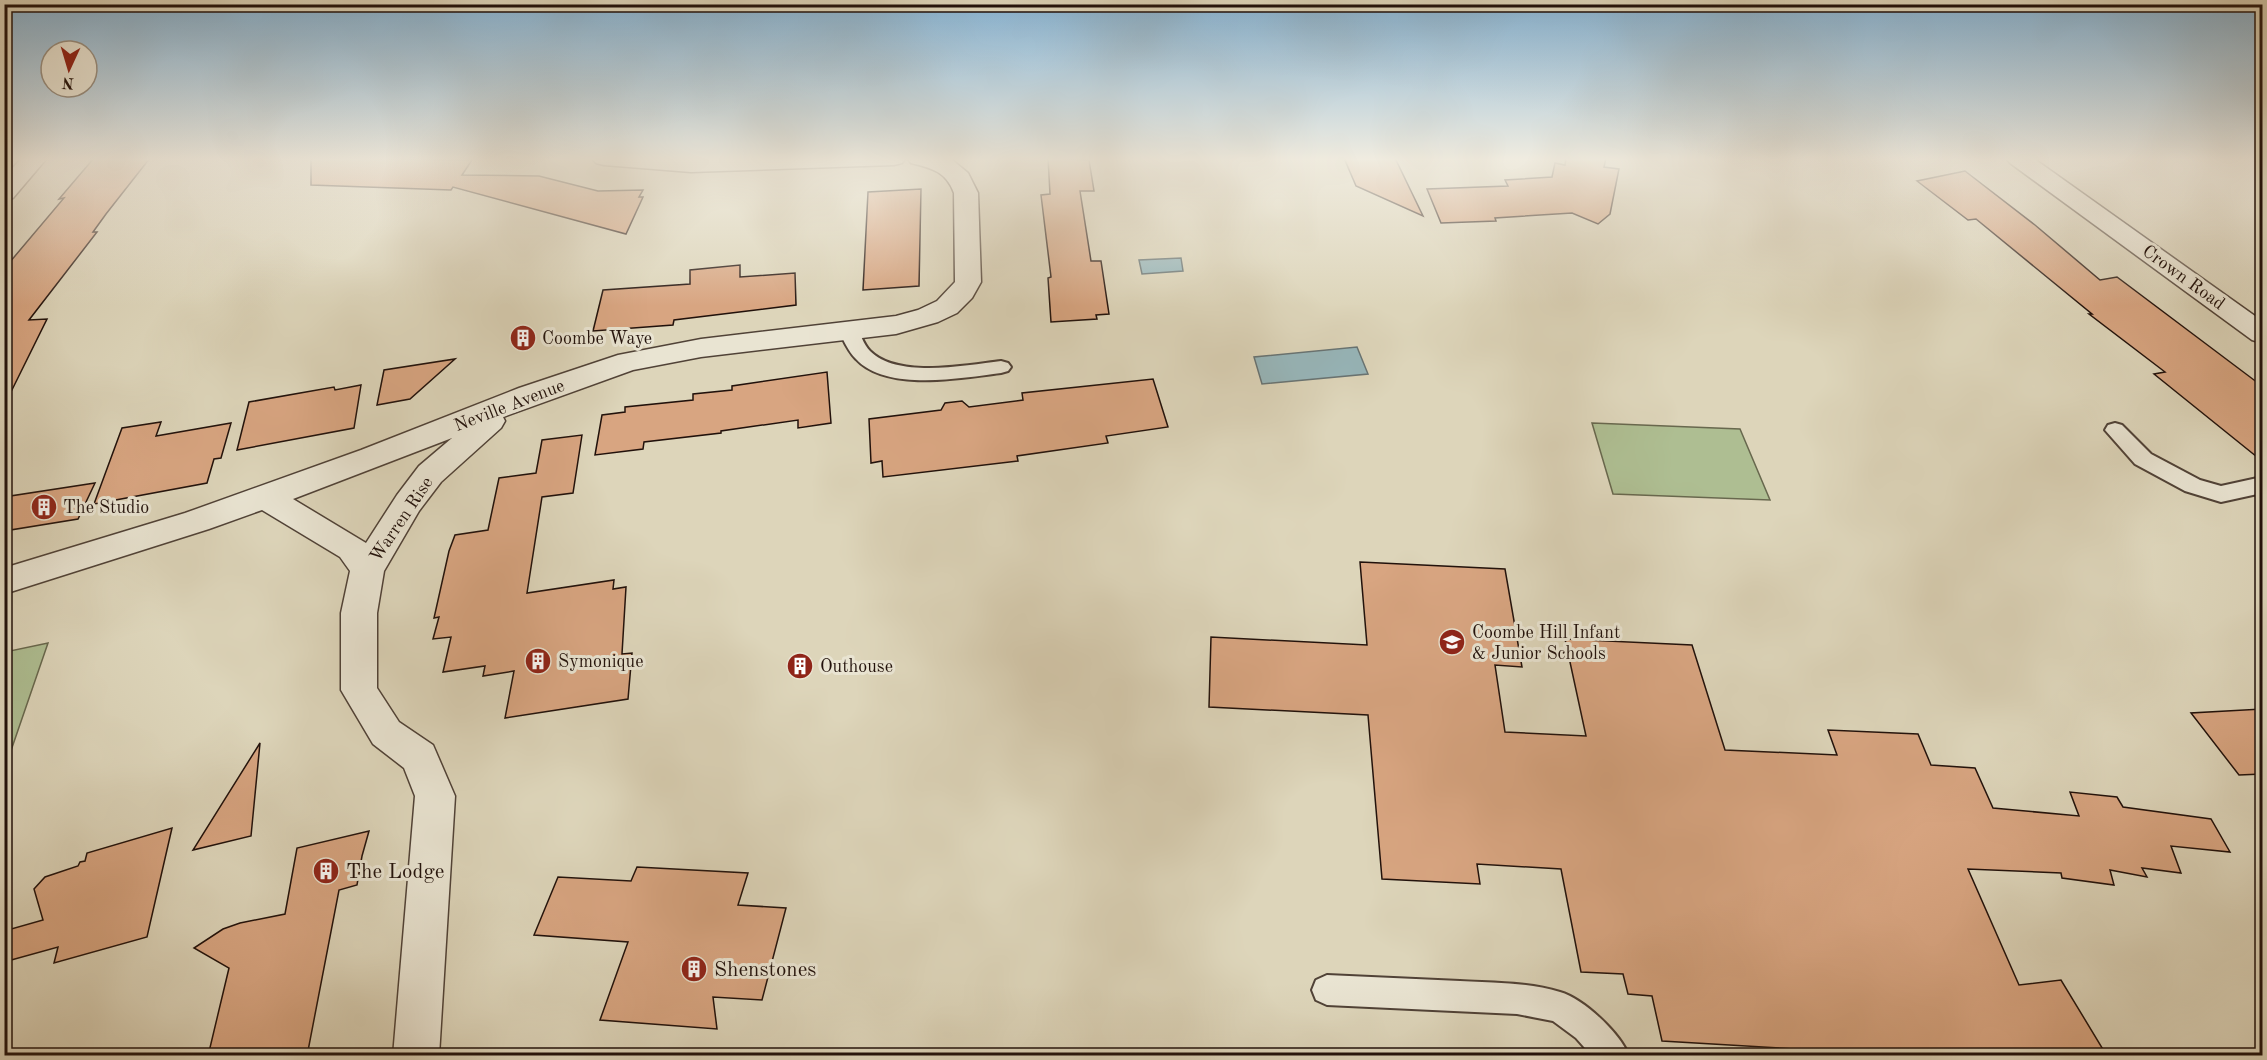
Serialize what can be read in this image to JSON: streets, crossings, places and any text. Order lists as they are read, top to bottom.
{
  "streets": {
    "street": ["Crown Road", "Neville Avenue", "Warren Rise"]
  },
  "crossings": [
    ["Neville Avenue", "Warren Rise"]
  ],
  "places": {
    "building": [
      "Coombe Waye",
      "The Studio",
      "Symonique",
      "Outhouse",
      "The Lodge",
      "Shenstones"
    ],
    "school or university": ["Coombe Hill Infant & Junior Schools"]
  },
  "north": "bottom"
}
